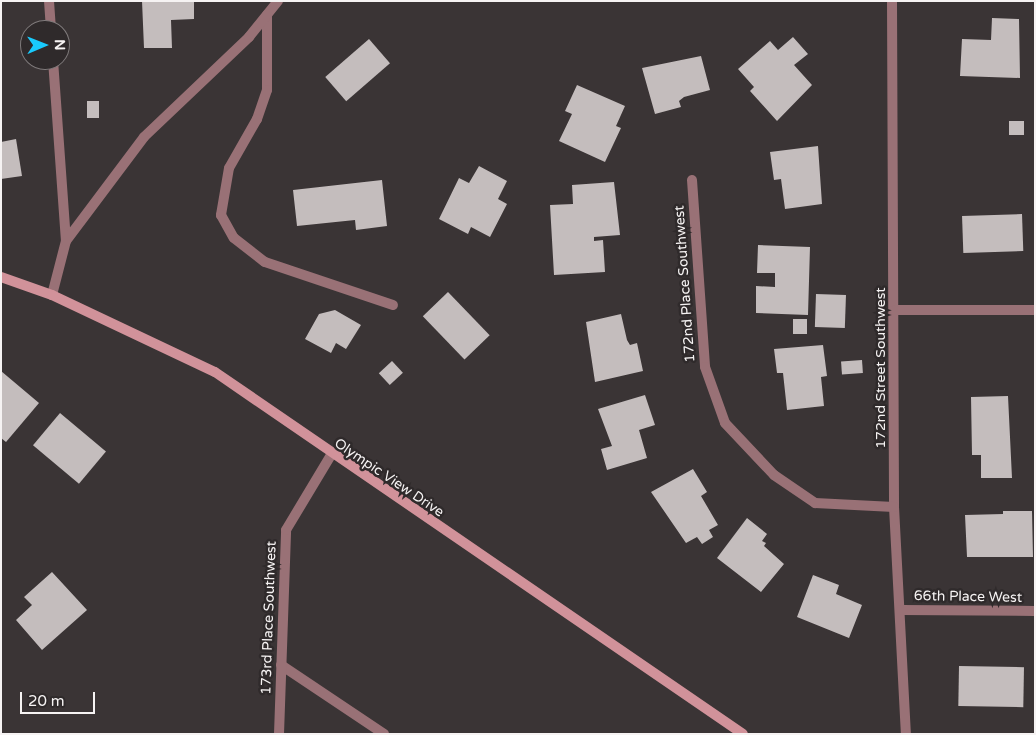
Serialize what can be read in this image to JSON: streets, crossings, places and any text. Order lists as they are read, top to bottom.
{
  "streets": {
    "main road": ["Olympic View Drive"],
    "street": [
      "172nd Place Southwest",
      "172nd Street Southwest",
      "66th Place West",
      "173rd Place Southwest"
    ]
  },
  "crossings": [
    ["172nd Place Southwest", "172nd Street Southwest"],
    ["172nd Street Southwest", "66th Place West"],
    ["Olympic View Drive", "173rd Place Southwest"]
  ],
  "scale_bar": "20 m",
  "north": "right"
}
